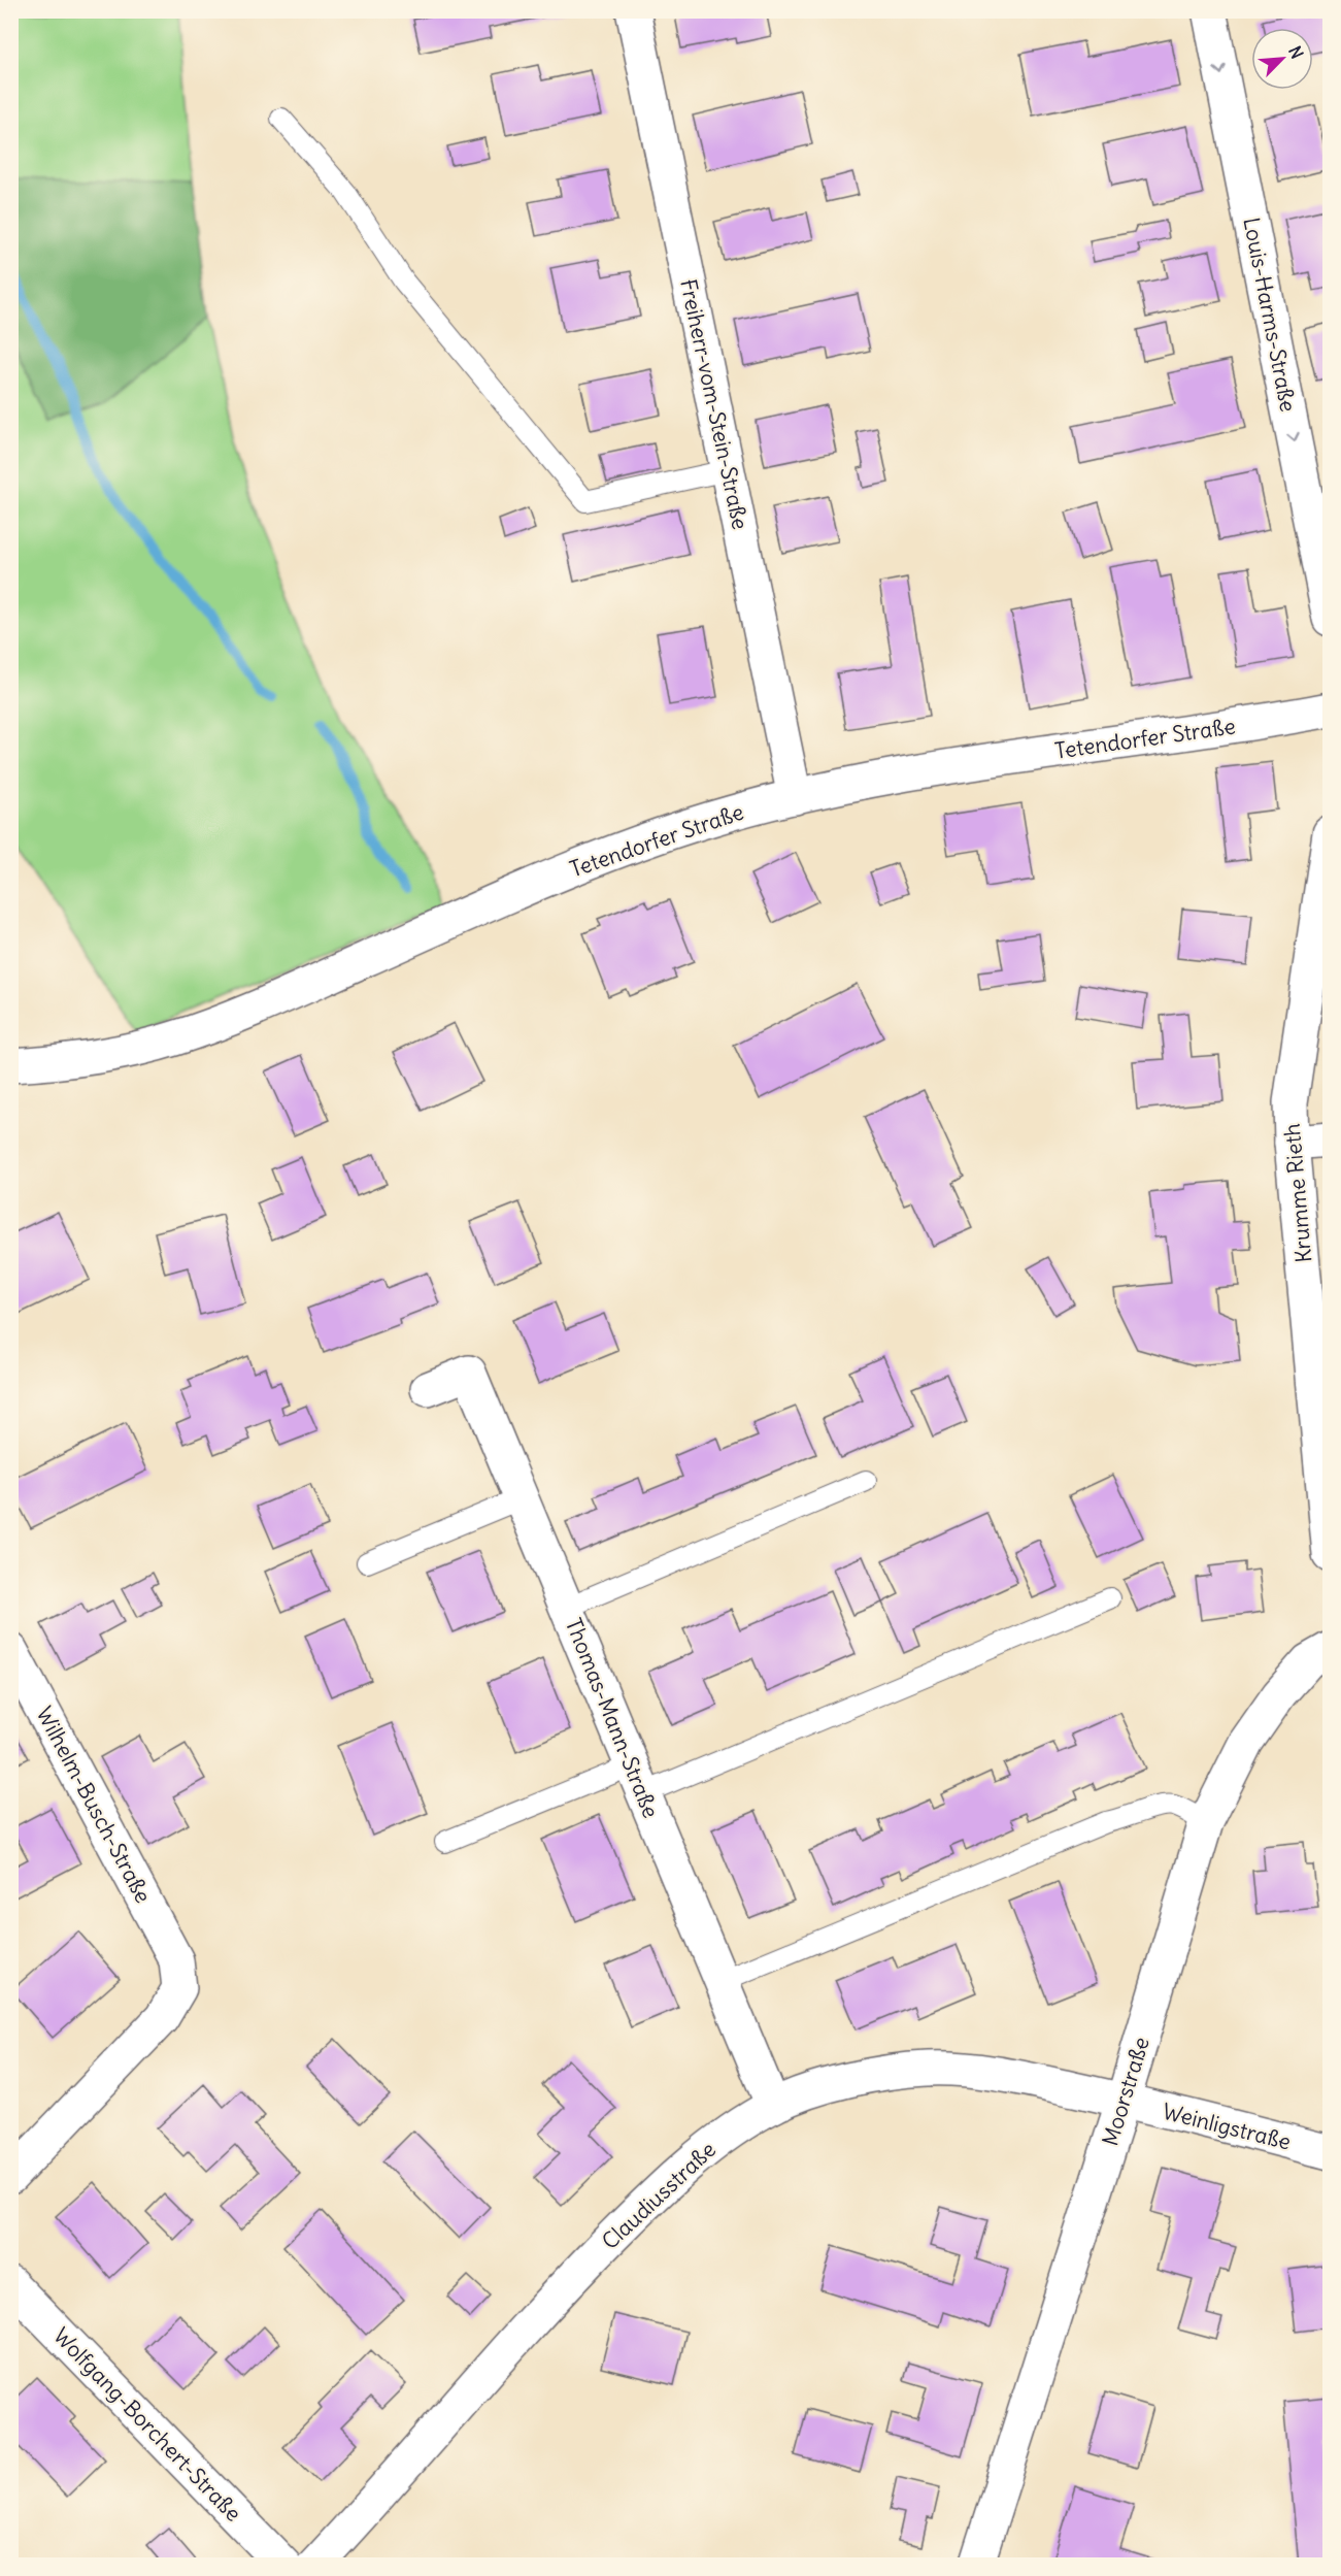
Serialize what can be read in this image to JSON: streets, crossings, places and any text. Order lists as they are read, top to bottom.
{
  "streets": {
    "street": [
      "Louis-Harms-Straße",
      "Freiherr-vom-Stein-Straße",
      "Tetendorfer Straße",
      "Krumme Rieth",
      "Thomas-Mann-Straße",
      "Wilhelm-Busch-Straße",
      "Moorstraße",
      "Weinligstraße",
      "Claudiusstraße",
      "Wolfgang-Borchert-Straße"
    ]
  },
  "crossings": [
    ["Freiherr-vom-Stein-Straße", "Tetendorfer Straße"],
    ["Thomas-Mann-Straße", "Claudiusstraße"],
    ["Moorstraße", "Weinligstraße"],
    ["Moorstraße", "Claudiusstraße"],
    ["Weinligstraße", "Claudiusstraße"]
  ],
  "one_way": ["Louis-Harms-Straße"],
  "north": "top right"
}
